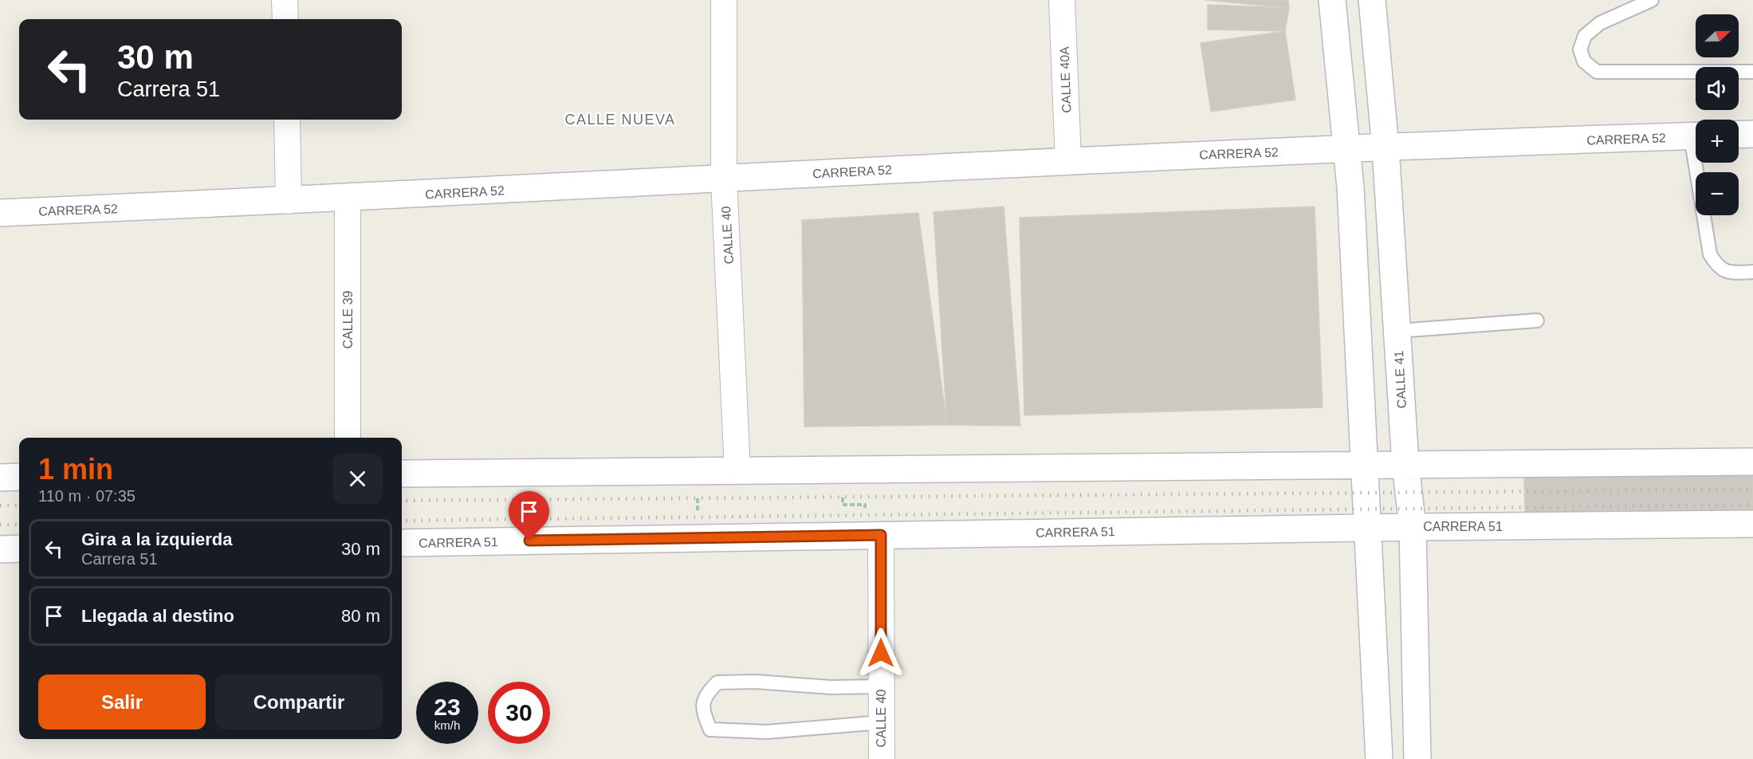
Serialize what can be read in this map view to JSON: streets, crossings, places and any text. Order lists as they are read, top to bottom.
{
  "streets": {
    "street": [
      "CALLE 40A",
      "CARRERA 52",
      "CALLE 40",
      "CALLE 39",
      "CALLE 41",
      "CARRERA 51"
    ]
  },
  "crossings": [
    ["CALLE 40A", "CARRERA 52"],
    ["CARRERA 52", "CALLE 40"],
    ["CARRERA 52", "CALLE 39"],
    ["CARRERA 52", "CALLE 41"],
    ["CALLE 40", "CARRERA 51"],
    ["CALLE 41", "CARRERA 51"]
  ],
  "districts": ["CALLE NUEVA"],
  "north": "right",
  "page": {
    "map_buttons": ["+", "−"],
    "turn": ["30 m", "Carrera 51"],
    "heading": ["1 min", "110 m · 07:35"],
    "list": [
      {
        "name": "Gira a la izquierda",
        "note": "Carrera 51",
        "value": "30 m"
      },
      {
        "name": "Llegada al destino",
        "value": "80 m"
      }
    ],
    "buttons": ["Salir", "Compartir"],
    "speed": "23 km/h",
    "limit": "30"
  }
}
